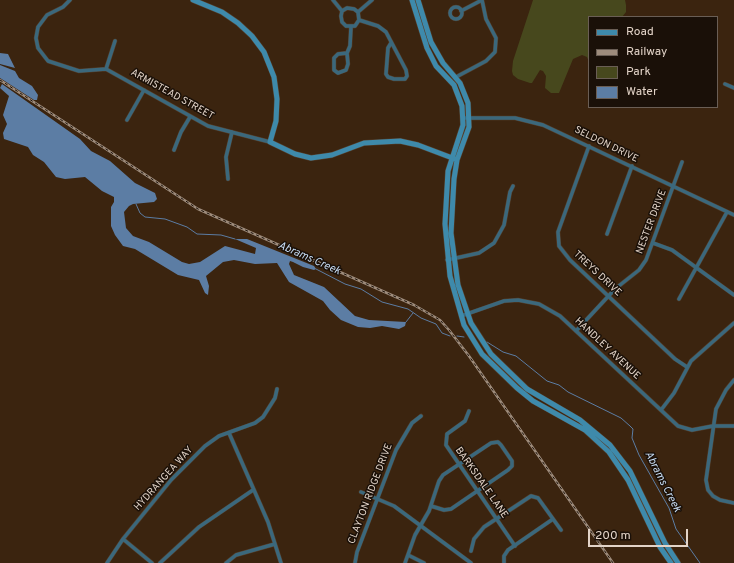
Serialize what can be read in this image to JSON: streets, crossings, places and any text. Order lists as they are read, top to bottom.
{
  "streets": {
    "main road": ["ARMISTEAD STREET"],
    "street": [
      "SELDON DRIVE",
      "NESTER DRIVE",
      "TREYS DRIVE",
      "HANDLEY AVENUE",
      "HYDRANGEA WAY",
      "BARKSDALE LANE",
      "CLAYTON RIDGE DRIVE"
    ]
  },
  "crossings": [
    ["SELDON DRIVE", "NESTER DRIVE"],
    ["SELDON DRIVE", "TREYS DRIVE"],
    ["NESTER DRIVE", "TREYS DRIVE"],
    ["NESTER DRIVE", "HANDLEY AVENUE"]
  ],
  "water": ["Abrams Creek"],
  "legend": [
    "Road",
    "Railway",
    "Park",
    "Water"
  ],
  "scale_bar": "200 m"
}
